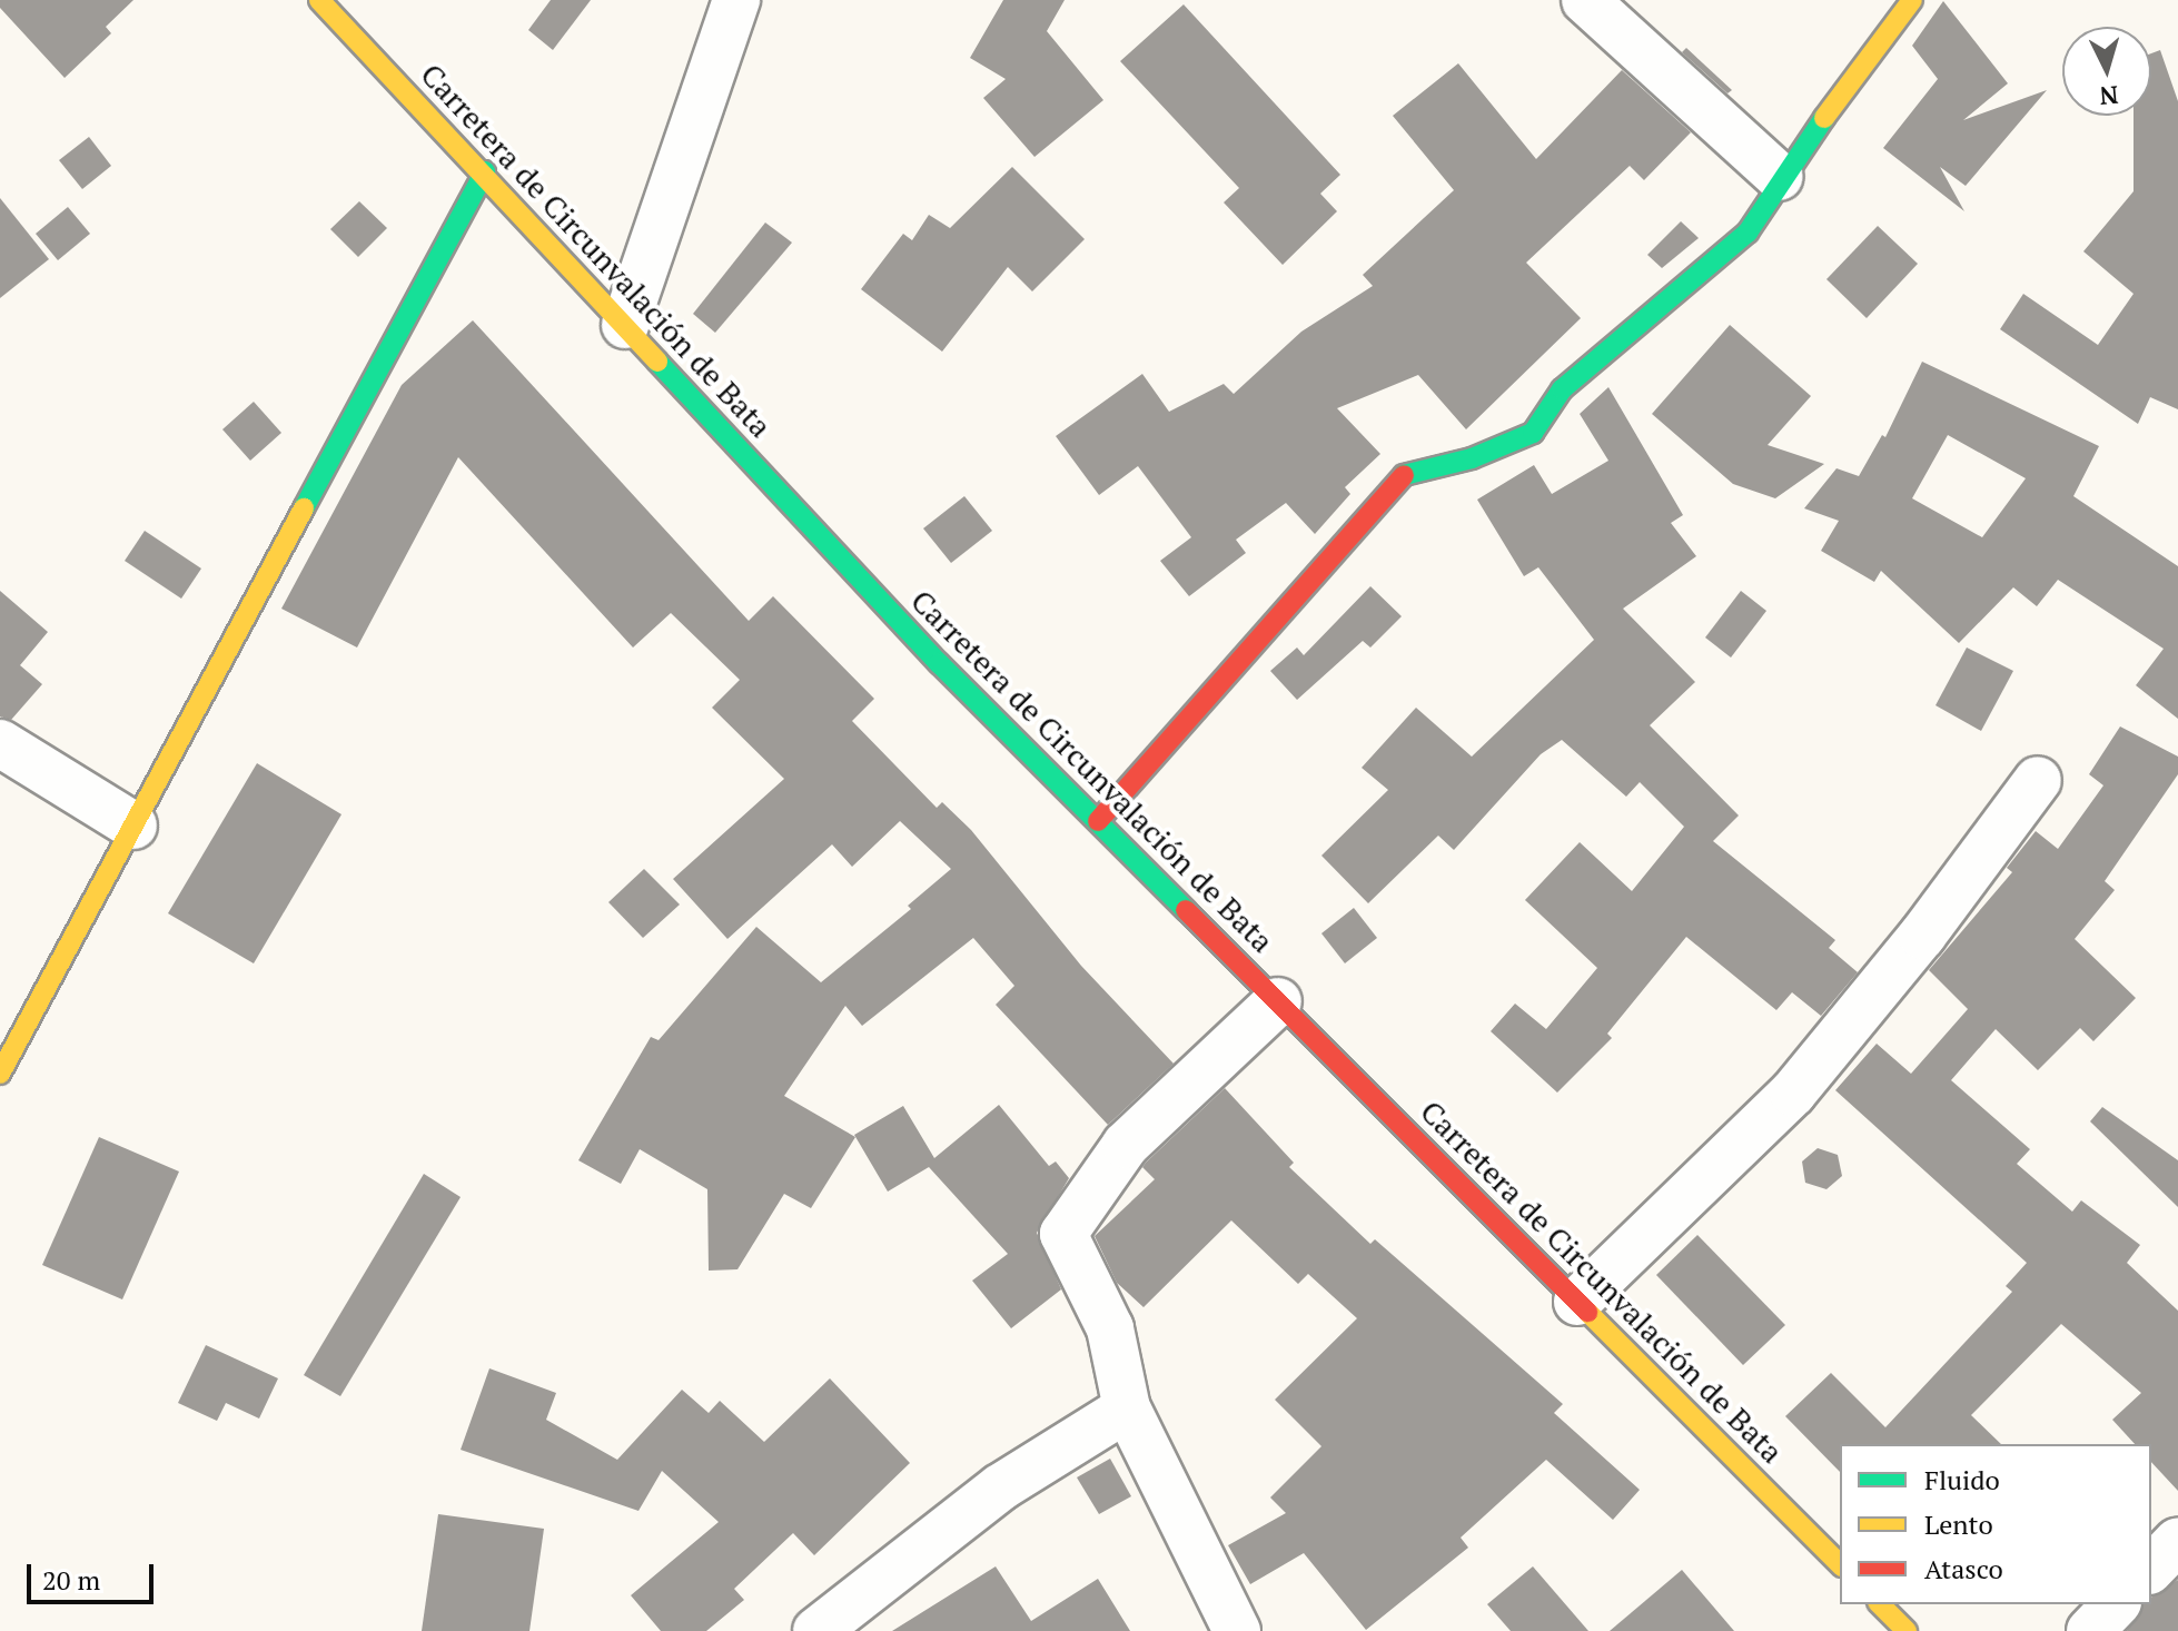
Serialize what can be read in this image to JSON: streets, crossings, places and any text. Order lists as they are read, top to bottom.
{
  "streets": {
    "main road": ["Carretera de Circunvalación de Bata"]
  },
  "legend": ["Fluido", "Lento", "Atasco"],
  "scale_bar": "20 m",
  "north": "bottom"
}
